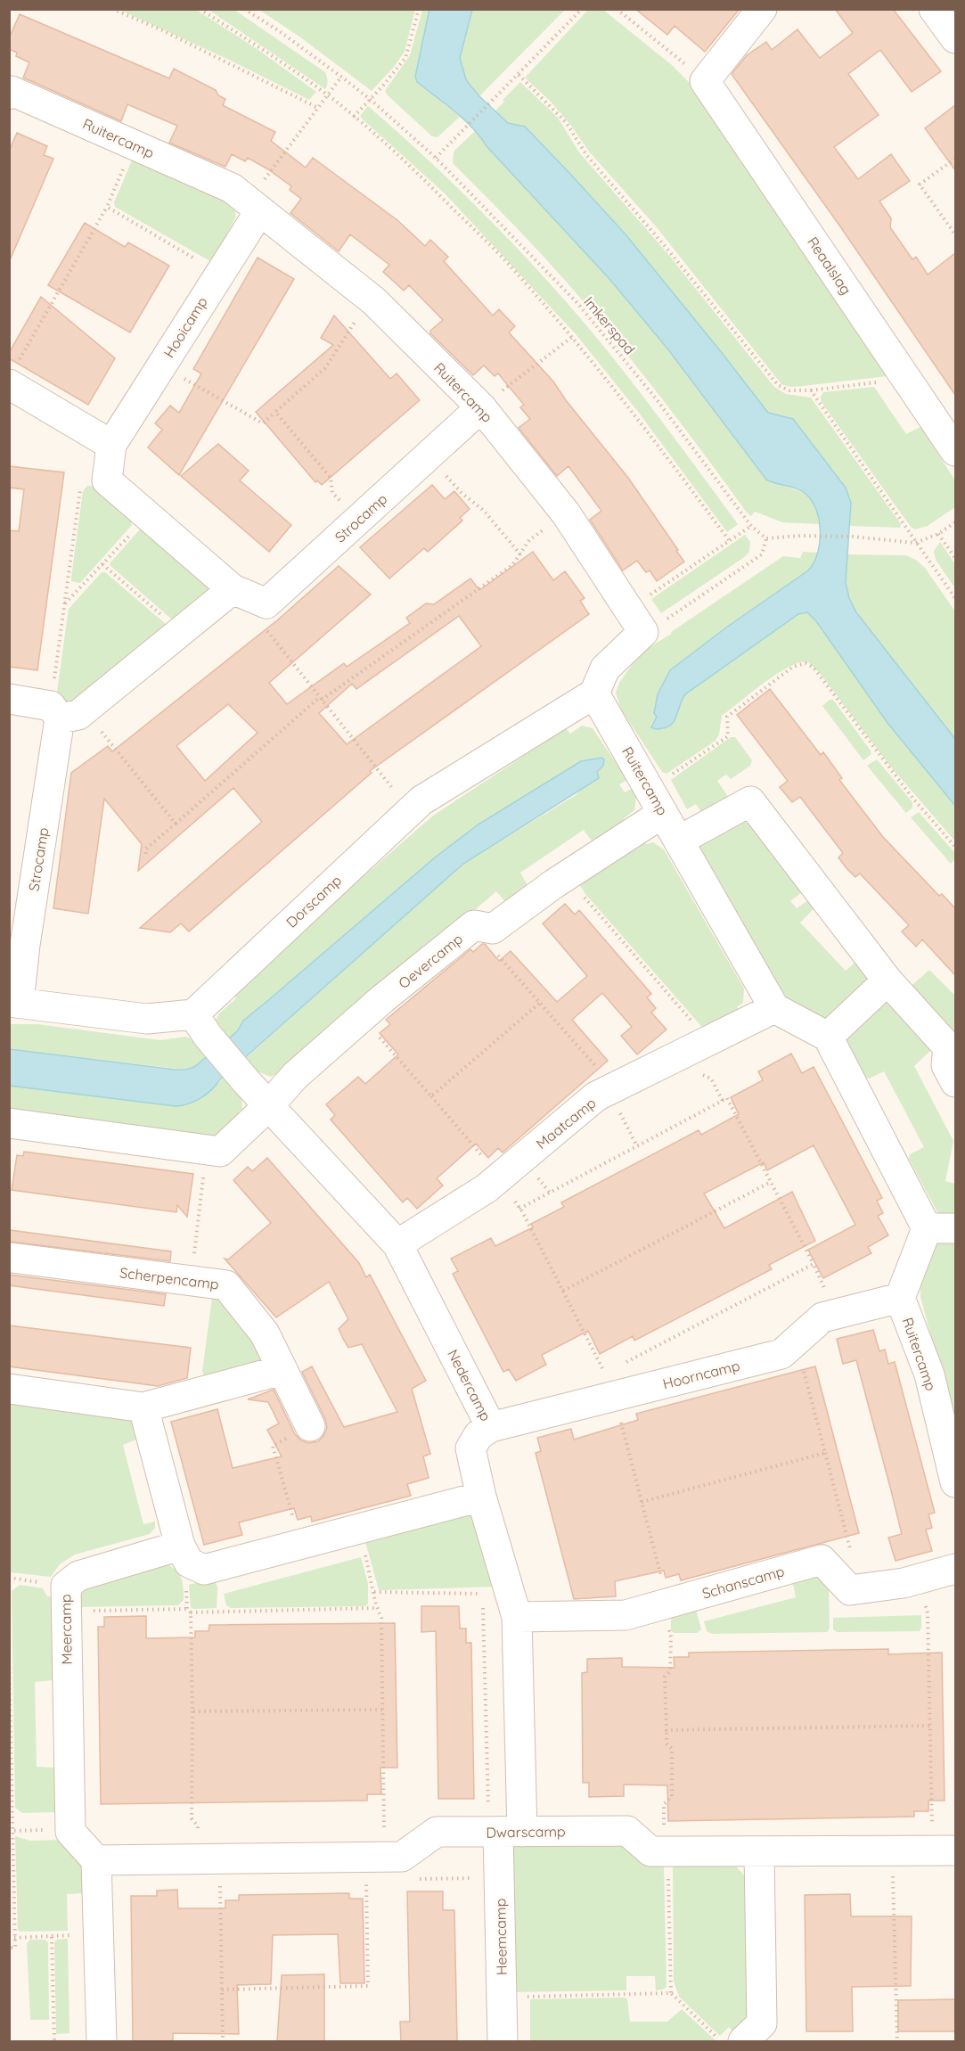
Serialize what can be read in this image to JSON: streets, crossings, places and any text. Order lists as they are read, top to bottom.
{
  "streets": {
    "street": [
      "Ruitercamp",
      "Reaalslag",
      "Hooicamp",
      "Strocamp",
      "Dorscamp",
      "Oevercamp",
      "Maatcamp",
      "Scherpencamp",
      "Hoorncamp",
      "Nedercamp",
      "Schanscamp",
      "Meercamp",
      "Dwarscamp",
      "Heemcamp"
    ],
    "path": ["Imkerspad"]
  },
  "crossings": [
    ["Ruitercamp", "Hooicamp"],
    ["Ruitercamp", "Strocamp"],
    ["Ruitercamp", "Dorscamp"],
    ["Ruitercamp", "Oevercamp"],
    ["Ruitercamp", "Maatcamp"],
    ["Ruitercamp", "Hoorncamp"],
    ["Hooicamp", "Strocamp"],
    ["Dorscamp", "Nedercamp"],
    ["Oevercamp", "Nedercamp"],
    ["Maatcamp", "Nedercamp"],
    ["Hoorncamp", "Nedercamp"],
    ["Nedercamp", "Schanscamp"],
    ["Nedercamp", "Meercamp"],
    ["Nedercamp", "Dwarscamp"],
    ["Nedercamp", "Heemcamp"],
    ["Meercamp", "Dwarscamp"],
    ["Dwarscamp", "Heemcamp"]
  ]
}
